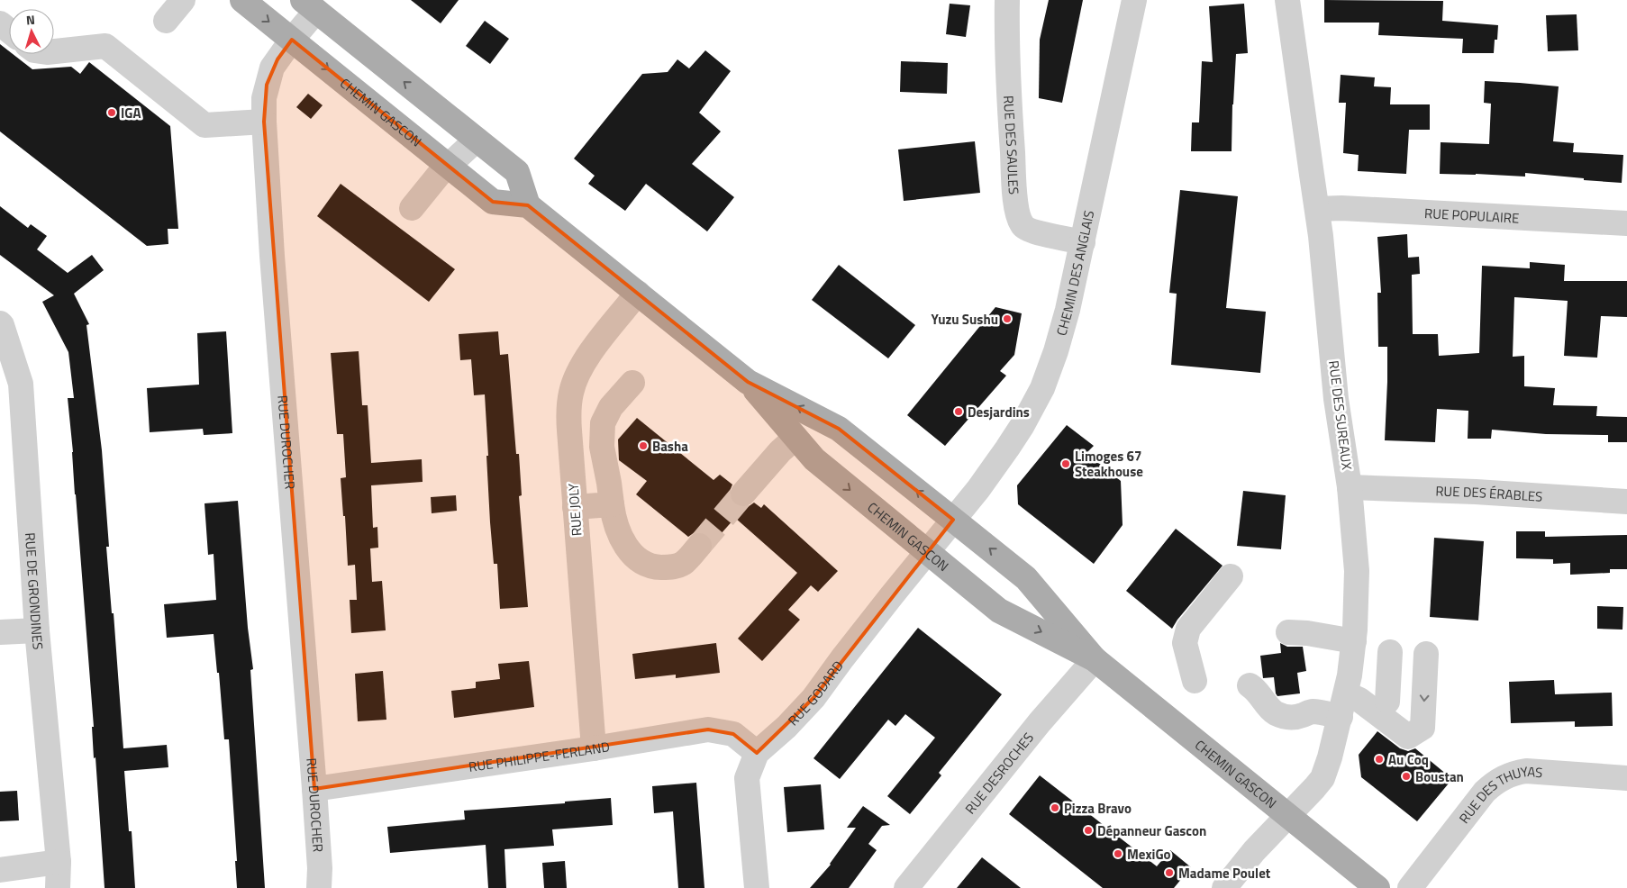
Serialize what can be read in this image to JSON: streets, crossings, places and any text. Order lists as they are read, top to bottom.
{
  "streets": {
    "main road": ["CHEMIN GASCON"],
    "street": [
      "RUE DES SAULES",
      "RUE POPULAIRE",
      "CHEMIN DES ANGLAIS",
      "RUE DES SUREAUX",
      "RUE DUROCHER",
      "RUE DES ÉRABLES",
      "RUE JOLY",
      "RUE DE GRONDINES",
      "RUE GODARD",
      "RUE PHILIPPE-FERLAND",
      "RUE DESROCHES",
      "RUE DES THUYAS"
    ]
  },
  "crossings": [
    ["CHEMIN GASCON", "CHEMIN DES ANGLAIS"],
    ["CHEMIN GASCON", "RUE DES SUREAUX"],
    ["CHEMIN GASCON", "RUE DUROCHER"],
    ["CHEMIN GASCON", "RUE JOLY"],
    ["CHEMIN GASCON", "RUE GODARD"],
    ["CHEMIN GASCON", "RUE DESROCHES"],
    ["RUE DES SAULES", "CHEMIN DES ANGLAIS"],
    ["RUE POPULAIRE", "RUE DES SUREAUX"],
    ["CHEMIN DES ANGLAIS", "RUE GODARD"],
    ["RUE DES SUREAUX", "RUE DES ÉRABLES"],
    ["RUE DUROCHER", "RUE PHILIPPE-FERLAND"],
    ["RUE JOLY", "RUE PHILIPPE-FERLAND"],
    ["RUE GODARD", "RUE PHILIPPE-FERLAND"]
  ],
  "places": [
    "IGA",
    "Yuzu Sushu",
    "Desjardins",
    "Basha",
    "Limoges 67 Steakhouse",
    "Au Coq",
    "Boustan",
    "Pizza Bravo",
    "Dépanneur Gascon",
    "MexiGo",
    "Madame Poulet"
  ],
  "north": "top"
}
